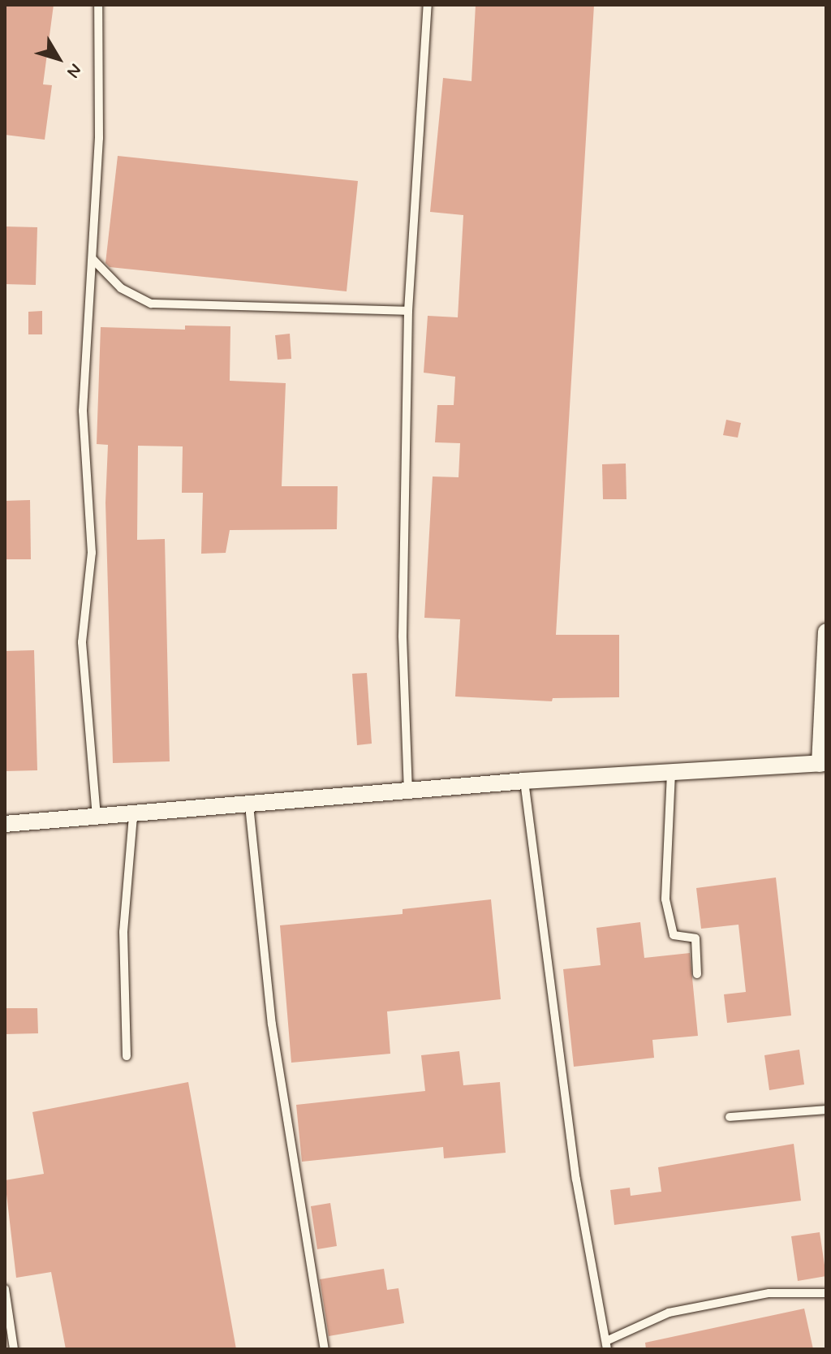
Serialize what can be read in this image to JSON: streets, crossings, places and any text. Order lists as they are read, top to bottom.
{
  "north": "bottom right"
}
